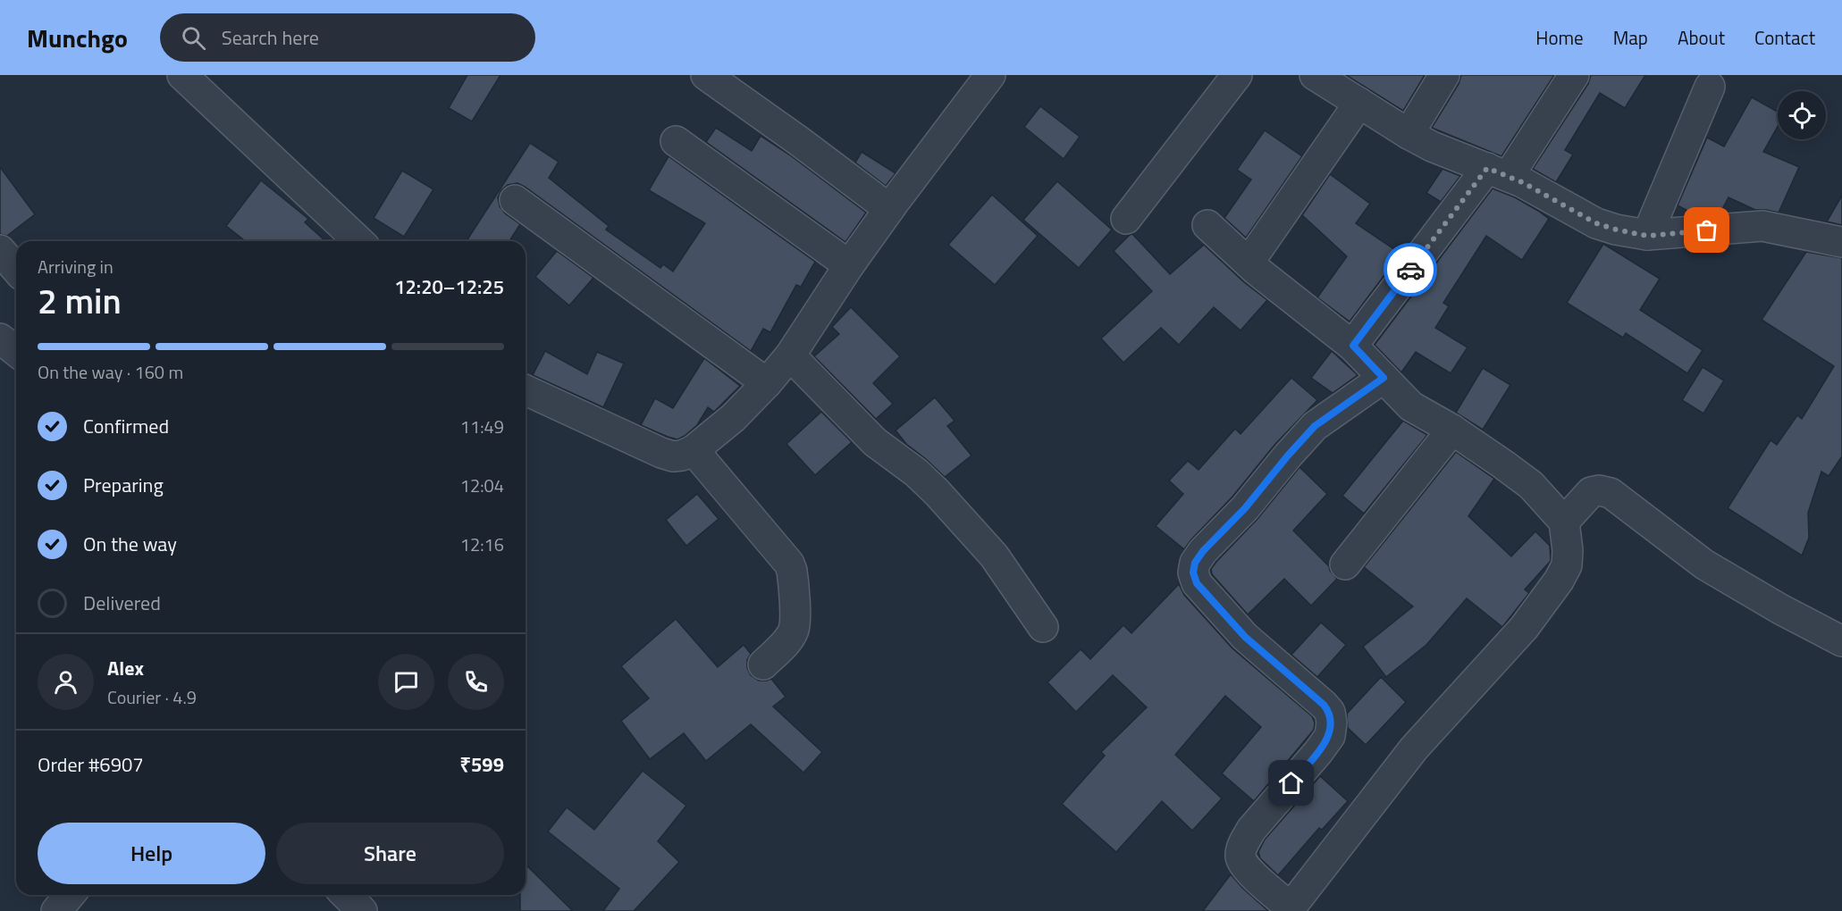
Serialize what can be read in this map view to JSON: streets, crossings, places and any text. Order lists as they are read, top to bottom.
{
  "page": {
    "header": "Munchgo",
    "search": "Search here",
    "nav": [
      "Home",
      "Map",
      "About",
      "Contact"
    ],
    "heading": ["2 min", "Arriving in", "12:20–12:25"],
    "panel": [
      "Alex",
      "Courier · 4.9",
      "Order #6907",
      "₹599"
    ],
    "bar": "On the way · 160 m",
    "list": [
      ["Confirmed", "11:49"],
      ["Preparing", "12:04"],
      ["On the way", "12:16"],
      "Delivered"
    ],
    "buttons": ["Help", "Share"]
  }
}
